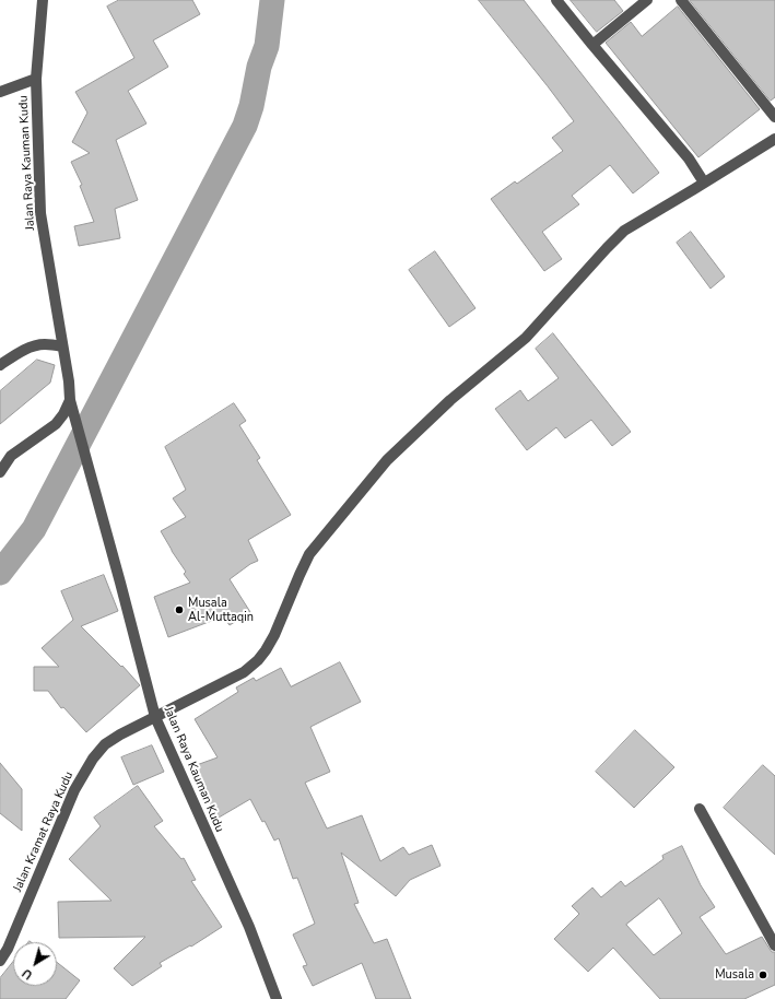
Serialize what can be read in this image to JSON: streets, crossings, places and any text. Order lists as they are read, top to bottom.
{
  "streets": {
    "street": ["Jalan Raya Kauman Kudu", "Jalan Kramat Raya Kudu"]
  },
  "crossings": [
    ["Jalan Raya Kauman Kudu", "Jalan Kramat Raya Kudu"]
  ],
  "places": ["Musala Al-Muttaqin", "Musala"],
  "north": "bottom left"
}
